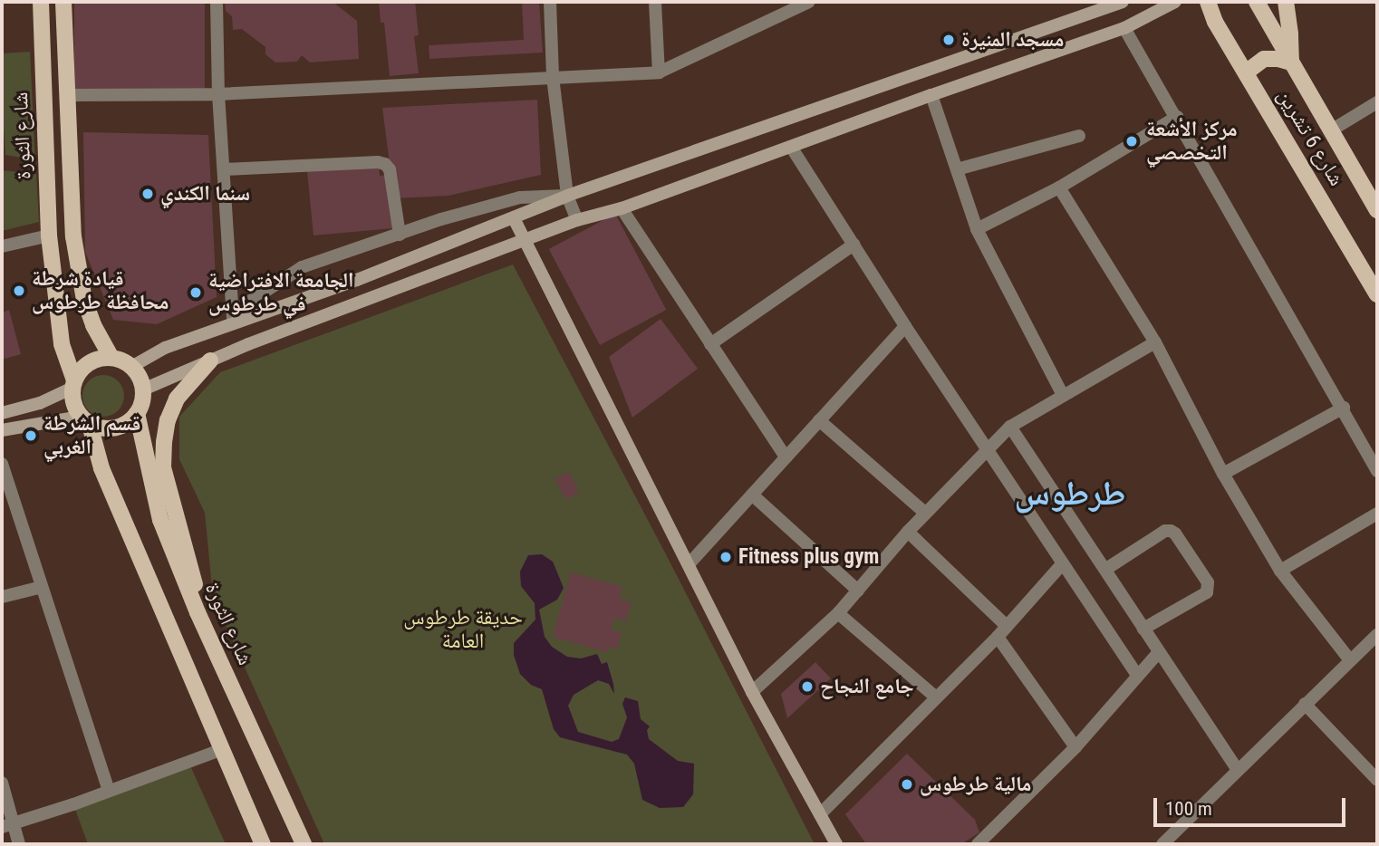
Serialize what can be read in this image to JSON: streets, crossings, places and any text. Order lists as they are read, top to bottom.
{
  "streets": {
    "main road": ["شارع الثورة", "شارع 6 تشرين"]
  },
  "districts": ["طرطوس"],
  "parks": ["حديقة طرطوس العامة"],
  "places": [
    "مسجد المنيرة",
    "مركز الأشعة التخصصي",
    "سنما الكندي",
    "قيادة شرطة محافظة طرطوس",
    "الجامعة الافتراضية في طرطوس",
    "قسم الشرطة الغربي",
    "Fitness plus gym",
    "جامع النجاح",
    "مالية طرطوس"
  ],
  "scale_bar": "100 m"
}
